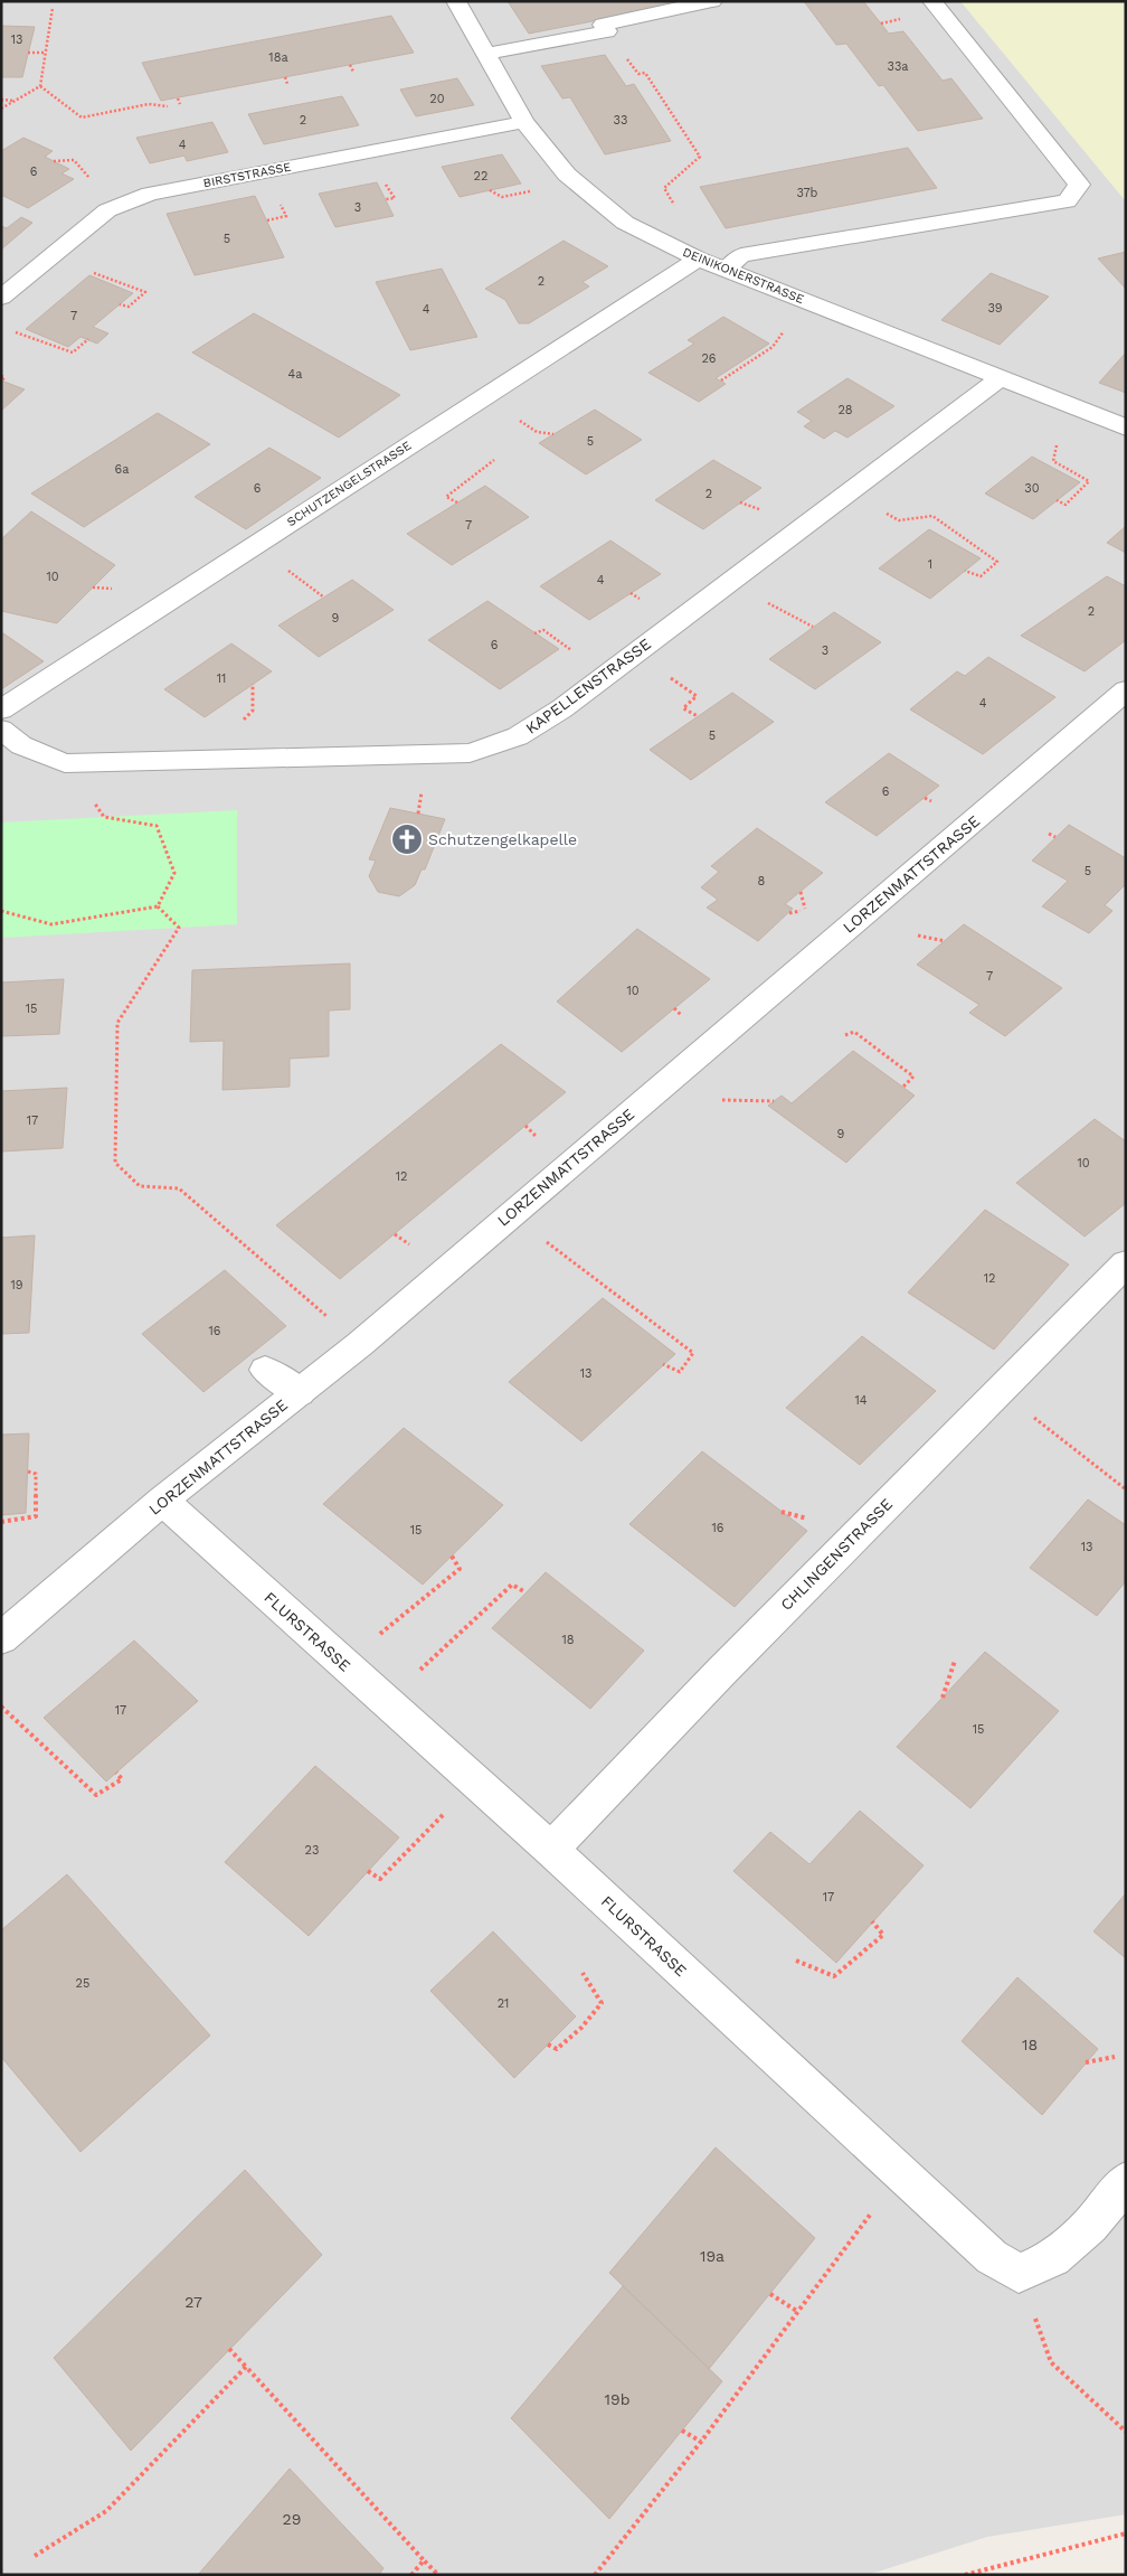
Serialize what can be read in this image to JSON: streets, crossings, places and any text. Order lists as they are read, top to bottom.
{
  "streets": {
    "street": [
      "BIRSTSTRASSE",
      "DEINIKONERSTRASSE",
      "SCHUTZENGELSTRASSE",
      "KAPELLENSTRASSE",
      "LORZENMATTSTRASSE",
      "CHLINGENSTRASSE",
      "FLURSTRASSE"
    ]
  },
  "crossings": [
    ["BIRSTSTRASSE", "DEINIKONERSTRASSE"],
    ["DEINIKONERSTRASSE", "SCHUTZENGELSTRASSE"],
    ["DEINIKONERSTRASSE", "KAPELLENSTRASSE"],
    ["LORZENMATTSTRASSE", "FLURSTRASSE"],
    ["CHLINGENSTRASSE", "FLURSTRASSE"]
  ],
  "places": {
    "church": ["Schutzengelkapelle"]
  },
  "house_numbers": [
    "13",
    "18a",
    "33a",
    "20",
    "2",
    "33",
    "4",
    "6",
    "22",
    "37b",
    "3",
    "5",
    "2",
    "39",
    "4",
    "7",
    "26",
    "4a",
    "28",
    "5",
    "6a",
    "6",
    "30",
    "2",
    "7",
    "1",
    "10",
    "4",
    "2",
    "9",
    "6",
    "3",
    "11",
    "4",
    "5",
    "6",
    "5",
    "8",
    "7",
    "10",
    "15",
    "17",
    "9",
    "10",
    "12",
    "12",
    "19",
    "16",
    "13",
    "14",
    "16",
    "15",
    "13",
    "18",
    "17",
    "15",
    "23",
    "17",
    "25",
    "21",
    "18",
    "19a",
    "27",
    "19b",
    "29"
  ]
}
